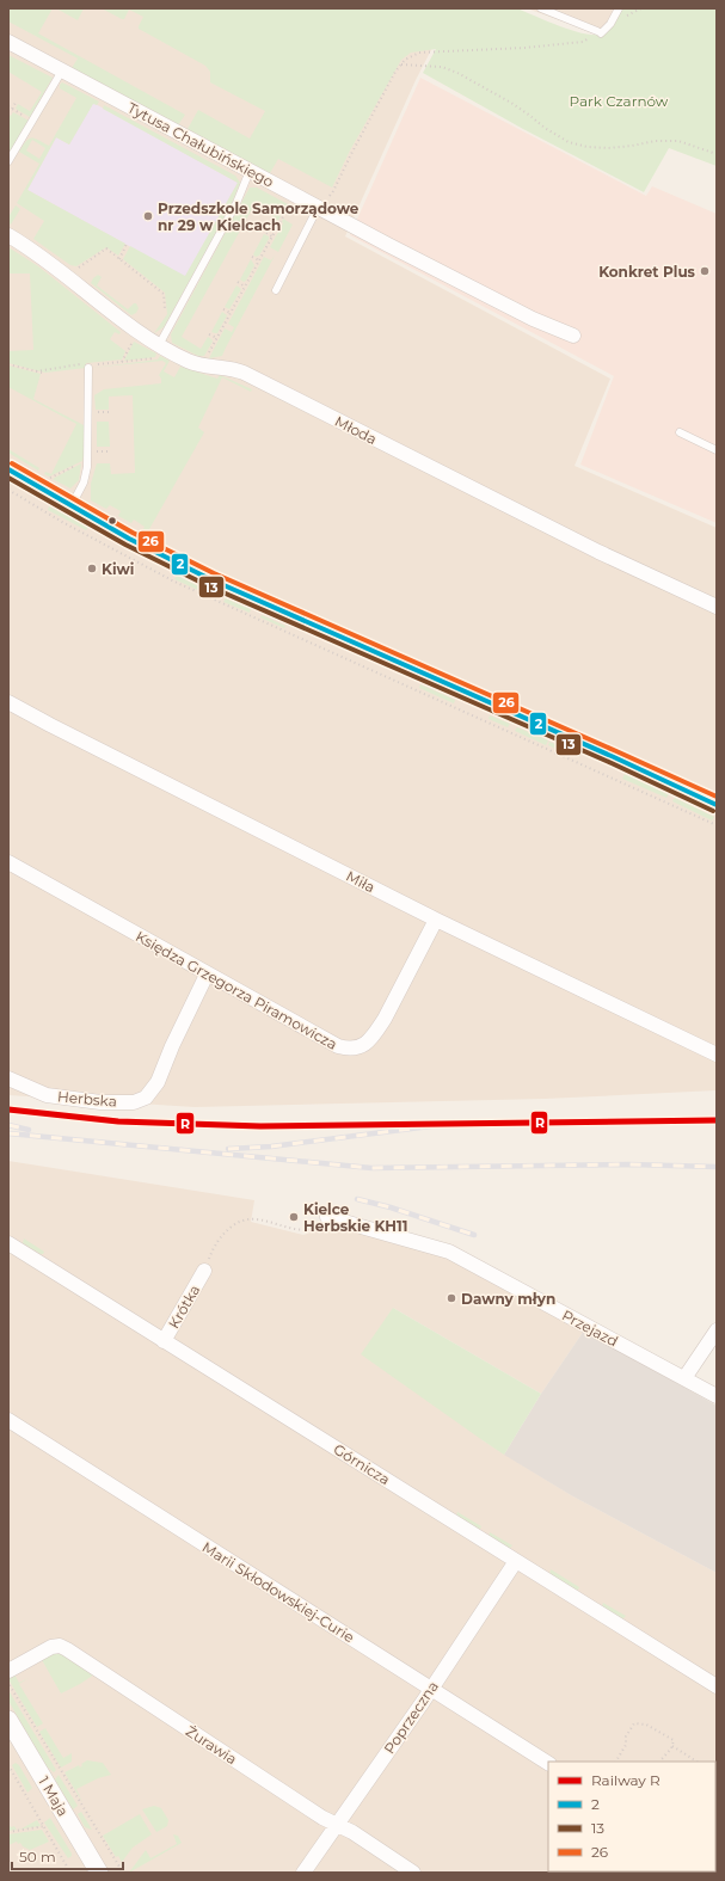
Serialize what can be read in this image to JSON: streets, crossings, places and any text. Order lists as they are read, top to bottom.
{
  "streets": {
    "street": [
      "Tytusa Chałubińskiego",
      "Młoda",
      "Miła",
      "Księdza Grzegorza Piramowicza",
      "Herbska",
      "Krótka",
      "Przejazd",
      "Górnicza",
      "Marii Skłodowskiej-Curie",
      "Poprzeczna",
      "Żurawia",
      "1 Maja"
    ]
  },
  "crossings": [
    ["Miła", "Księdza Grzegorza Piramowicza"],
    ["Księdza Grzegorza Piramowicza", "Herbska"],
    ["Krótka", "Górnicza"],
    ["Górnicza", "Poprzeczna"],
    ["Marii Skłodowskiej-Curie", "Poprzeczna"],
    ["Poprzeczna", "Żurawia"]
  ],
  "parks": ["Park Czarnów"],
  "places": [
    "Przedszkole Samorządowe nr 29 w Kielcach",
    "Konkret Plus",
    "Kiwi",
    "Kielce Herbskie KH11",
    "Dawny młyn"
  ],
  "lines": [
    "transit line 26",
    "transit line 2",
    "transit line 13",
    "rail line R"
  ],
  "legend": [
    "Railway R",
    "2",
    "13",
    "26"
  ],
  "scale_bar": "50 m"
}
